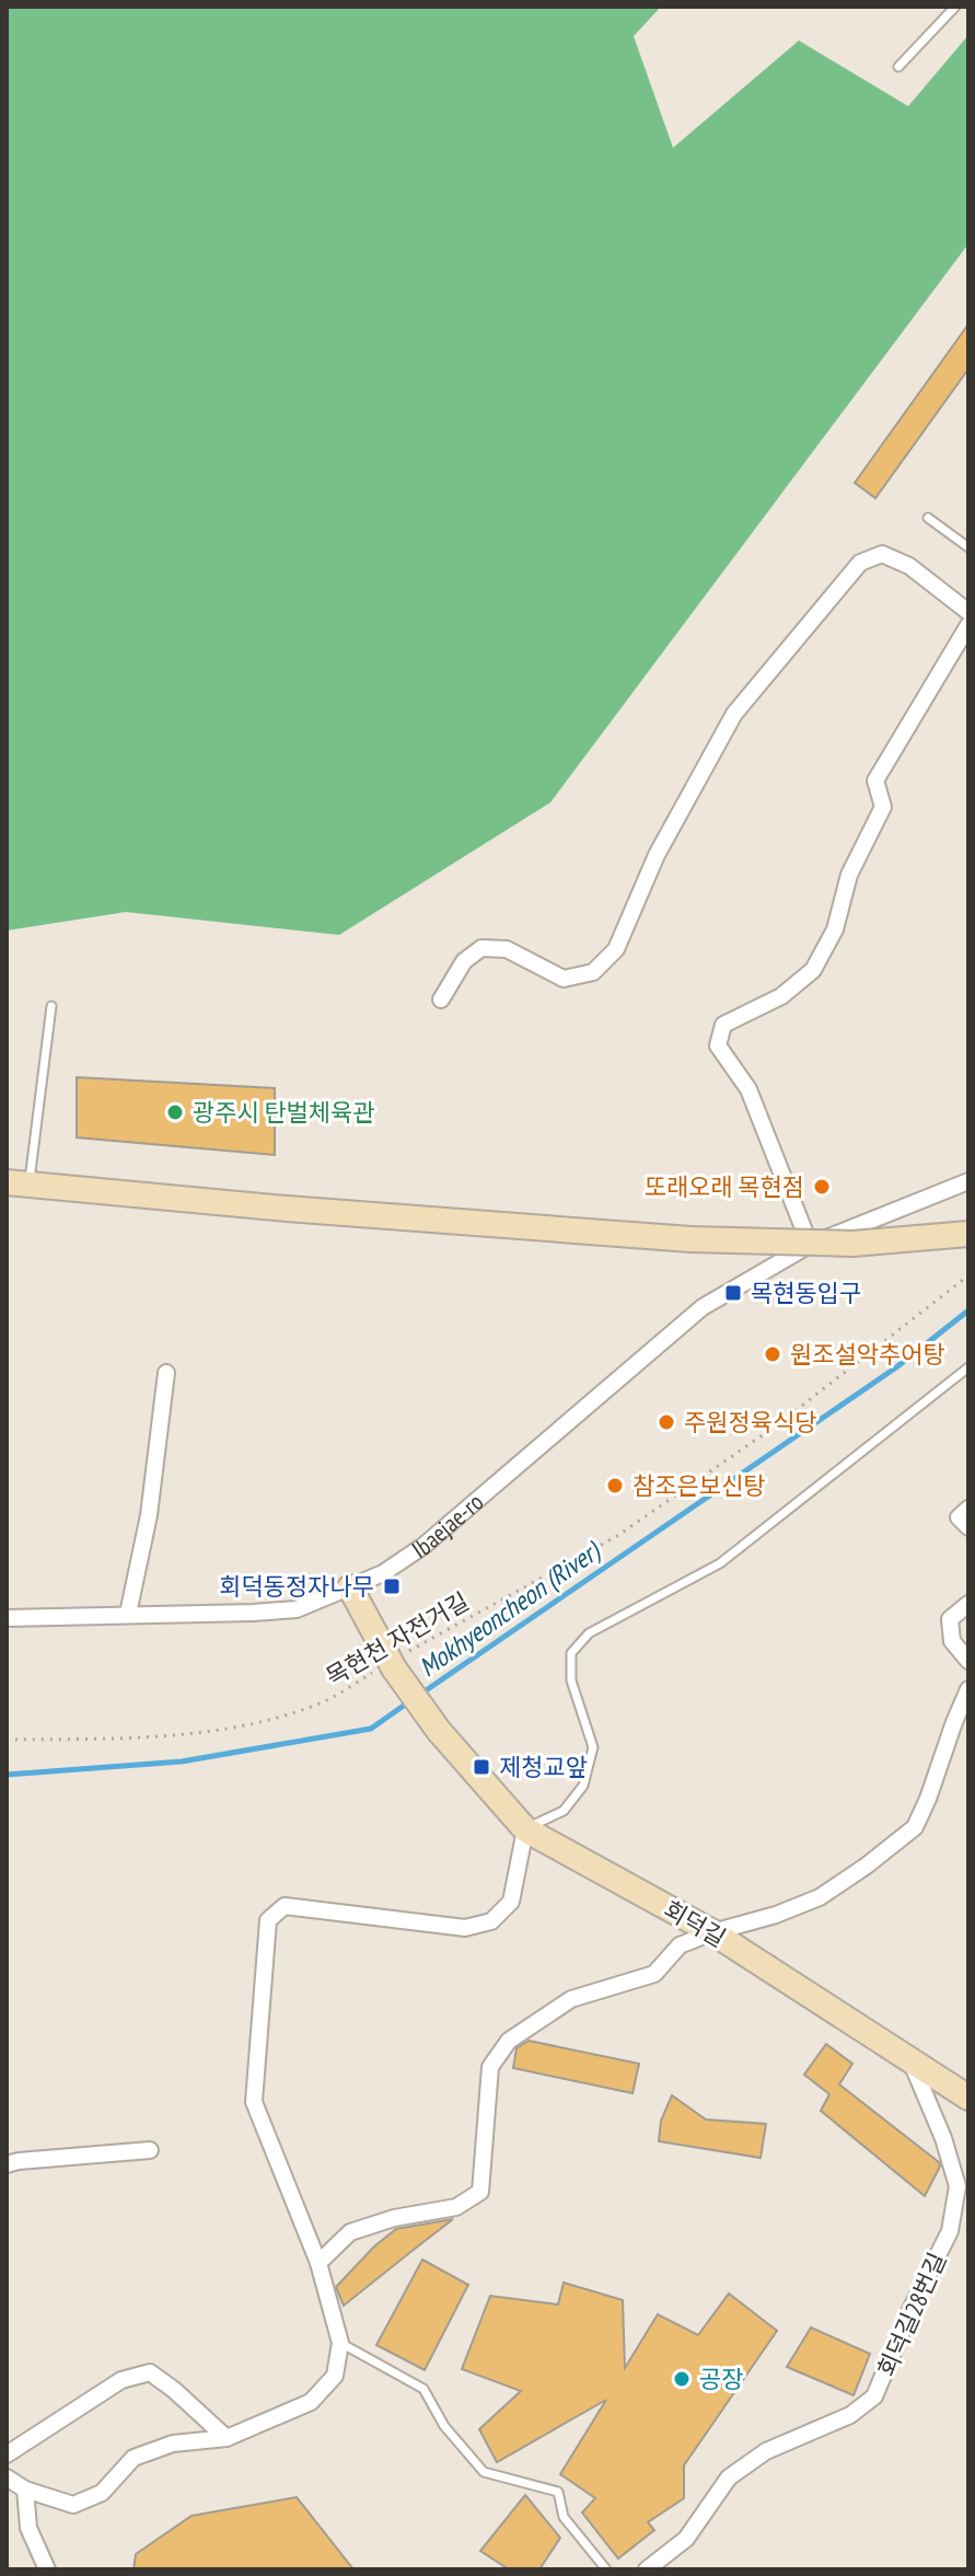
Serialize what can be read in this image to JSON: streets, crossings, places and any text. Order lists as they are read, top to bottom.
{
  "streets": {
    "main road": ["회덕길"],
    "street": ["Ibaejae-ro", "회덕길28번길"],
    "path": ["목현천 자전거길"]
  },
  "crossings": [
    ["Ibaejae-ro", "회덕길"],
    ["목현천 자전거길", "회덕길"],
    ["회덕길", "회덕길28번길"]
  ],
  "water": ["Mokhyeoncheon (River)"],
  "places": {
    "other": [
      "광주시 탄벌체육관",
      "또래오래 목현점",
      "원조설악추어탕",
      "주원정육식당",
      "참조은보신탕",
      "공장"
    ],
    "transit": ["목현동입구", "회덕동정자나무", "제청교앞"]
  }
}
